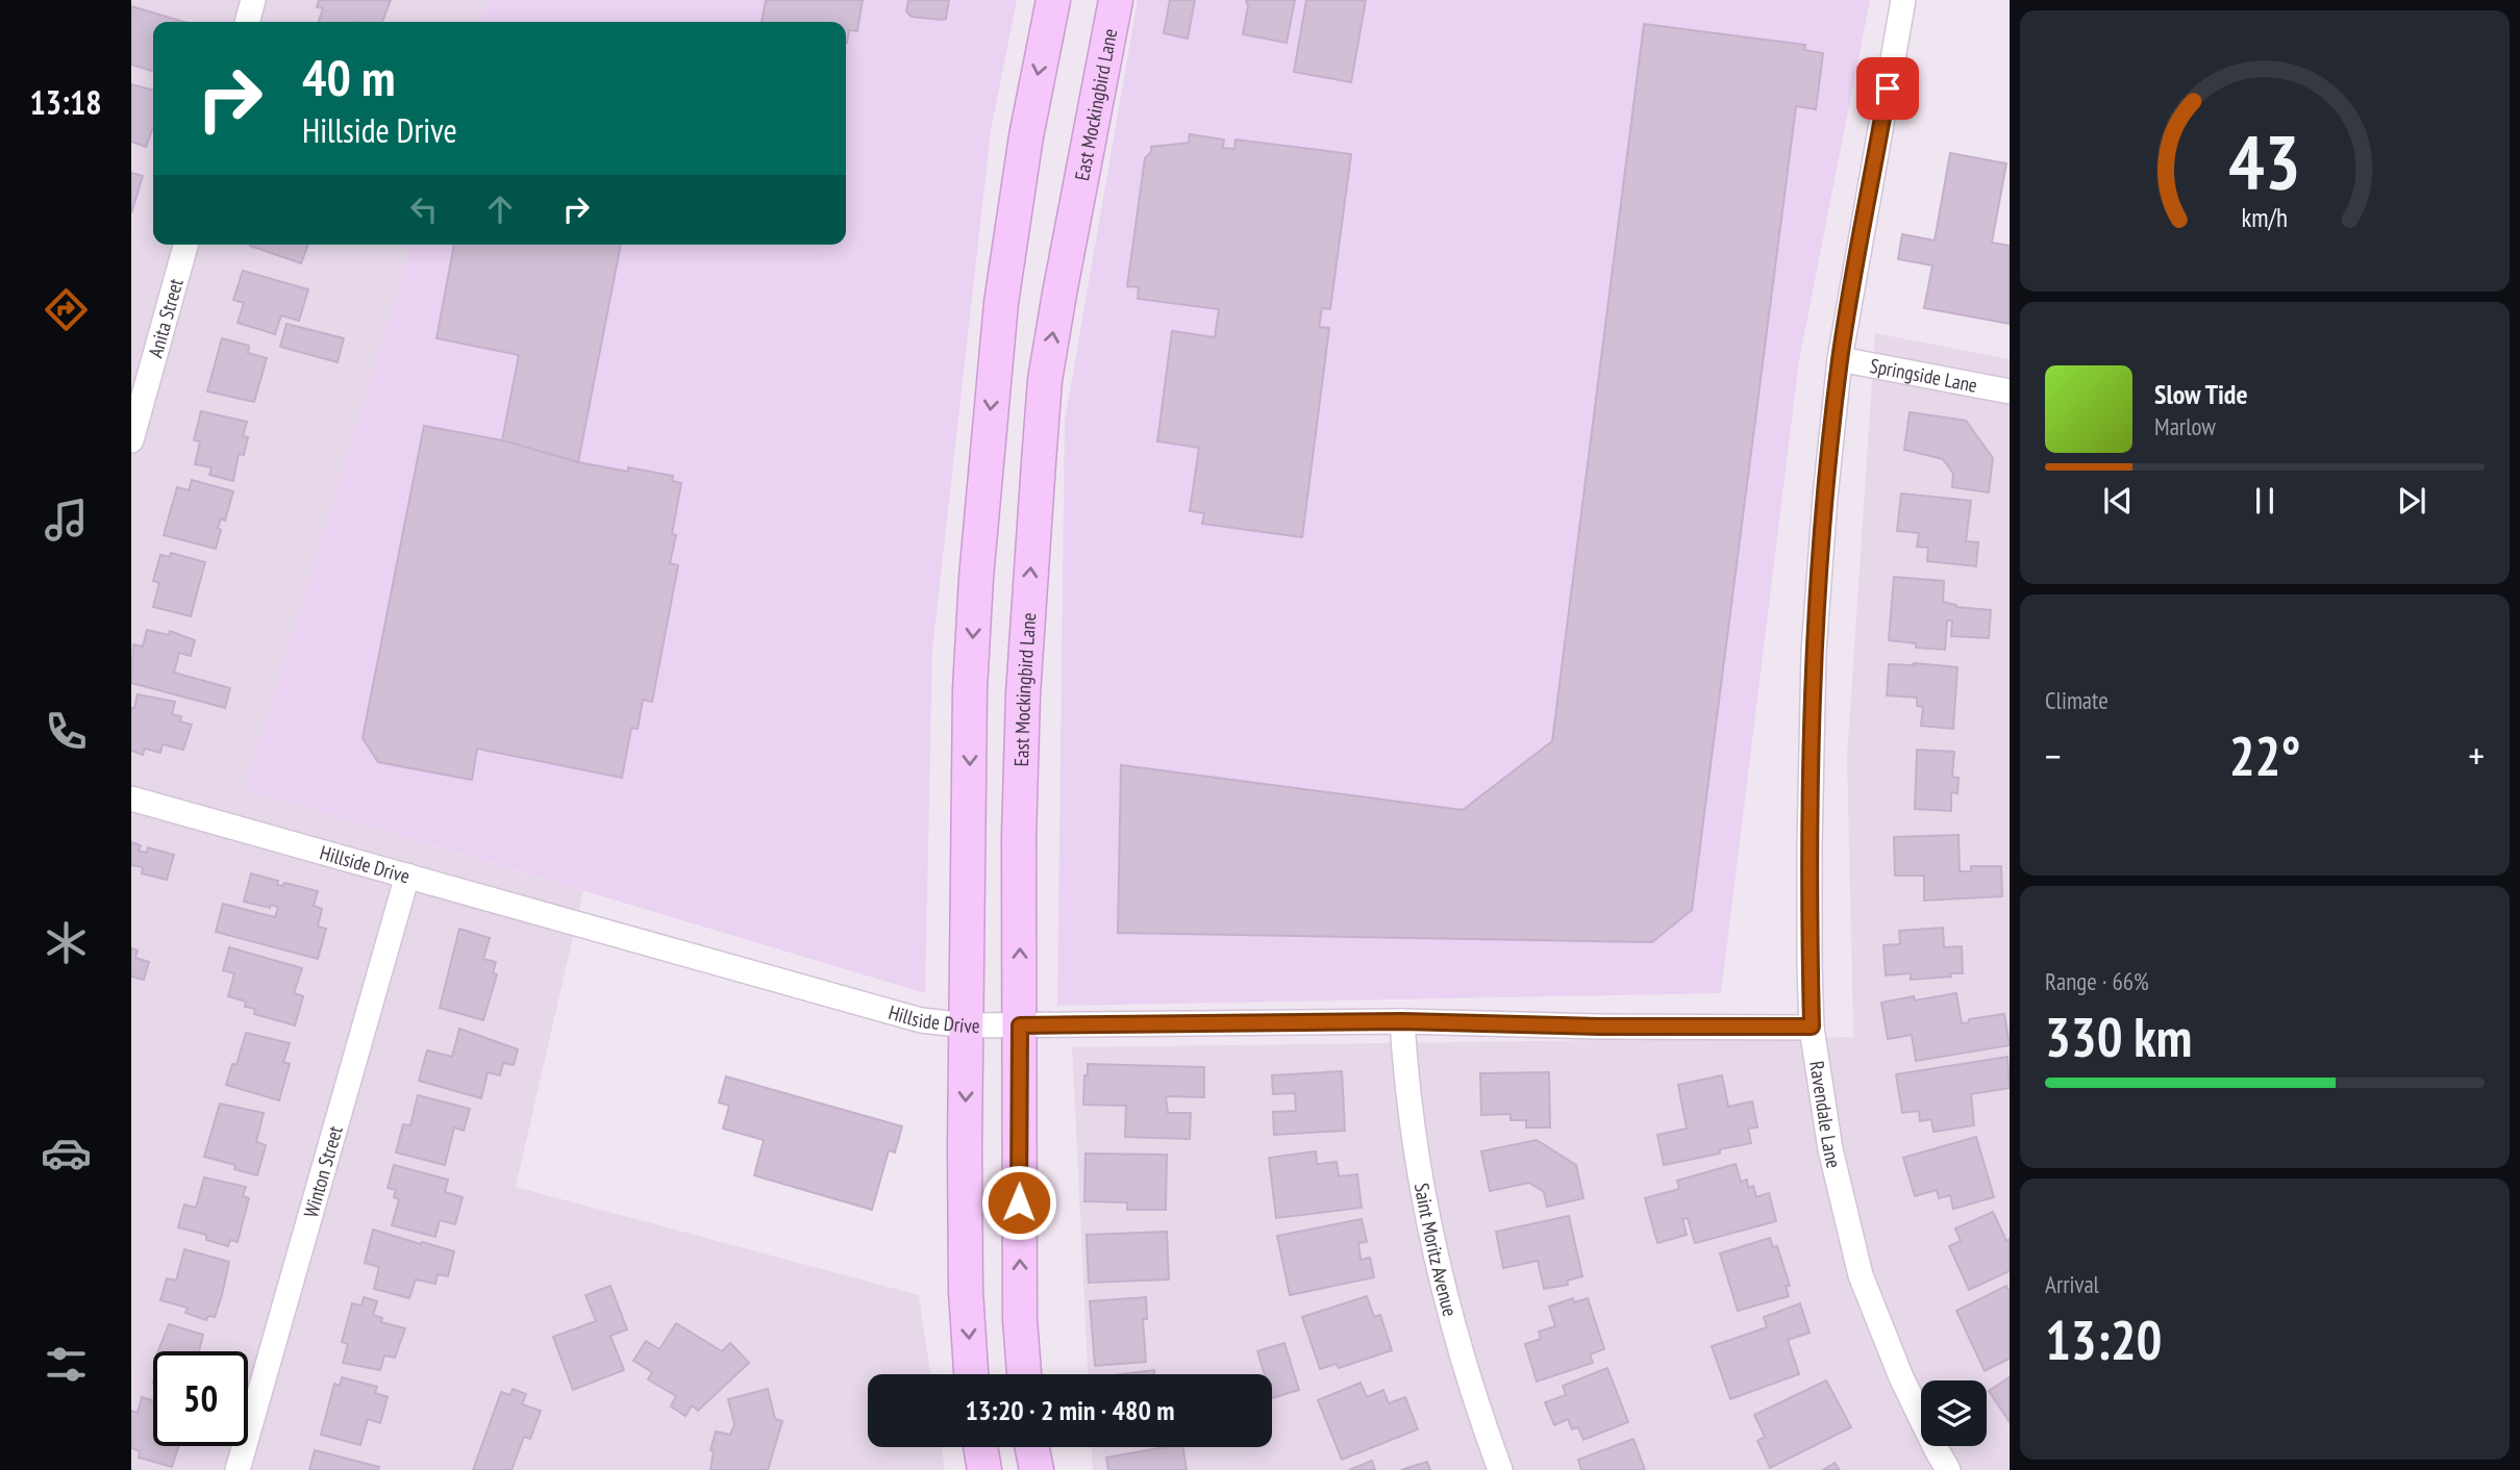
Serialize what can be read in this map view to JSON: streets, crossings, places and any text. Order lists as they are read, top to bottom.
{
  "streets": {
    "main road": ["East Mockingbird Lane"],
    "street": [
      "Anita Street",
      "Springside Lane",
      "Hillside Drive",
      "Ravendale Lane",
      "Winton Street",
      "Saint Moritz Avenue"
    ]
  },
  "crossings": [
    ["East Mockingbird Lane", "Hillside Drive"],
    ["Springside Lane", "Ravendale Lane"],
    ["Hillside Drive", "Ravendale Lane"],
    ["Hillside Drive", "Winton Street"],
    ["Hillside Drive", "Saint Moritz Avenue"]
  ],
  "page": {
    "tabs": "13:18",
    "turn": ["40 m", "Hillside Drive"],
    "song": ["Slow Tide", "Marlow"],
    "tile": [
      "Climate",
      ["Range · 66%", "330 km"],
      ["Arrival", "13:20"]
    ],
    "heat": ["−", "22°", "+"],
    "limit": "50",
    "trip": "13:20 · 2 min · 480 m",
    "gauge": ["43", "km/h"]
  }
}
